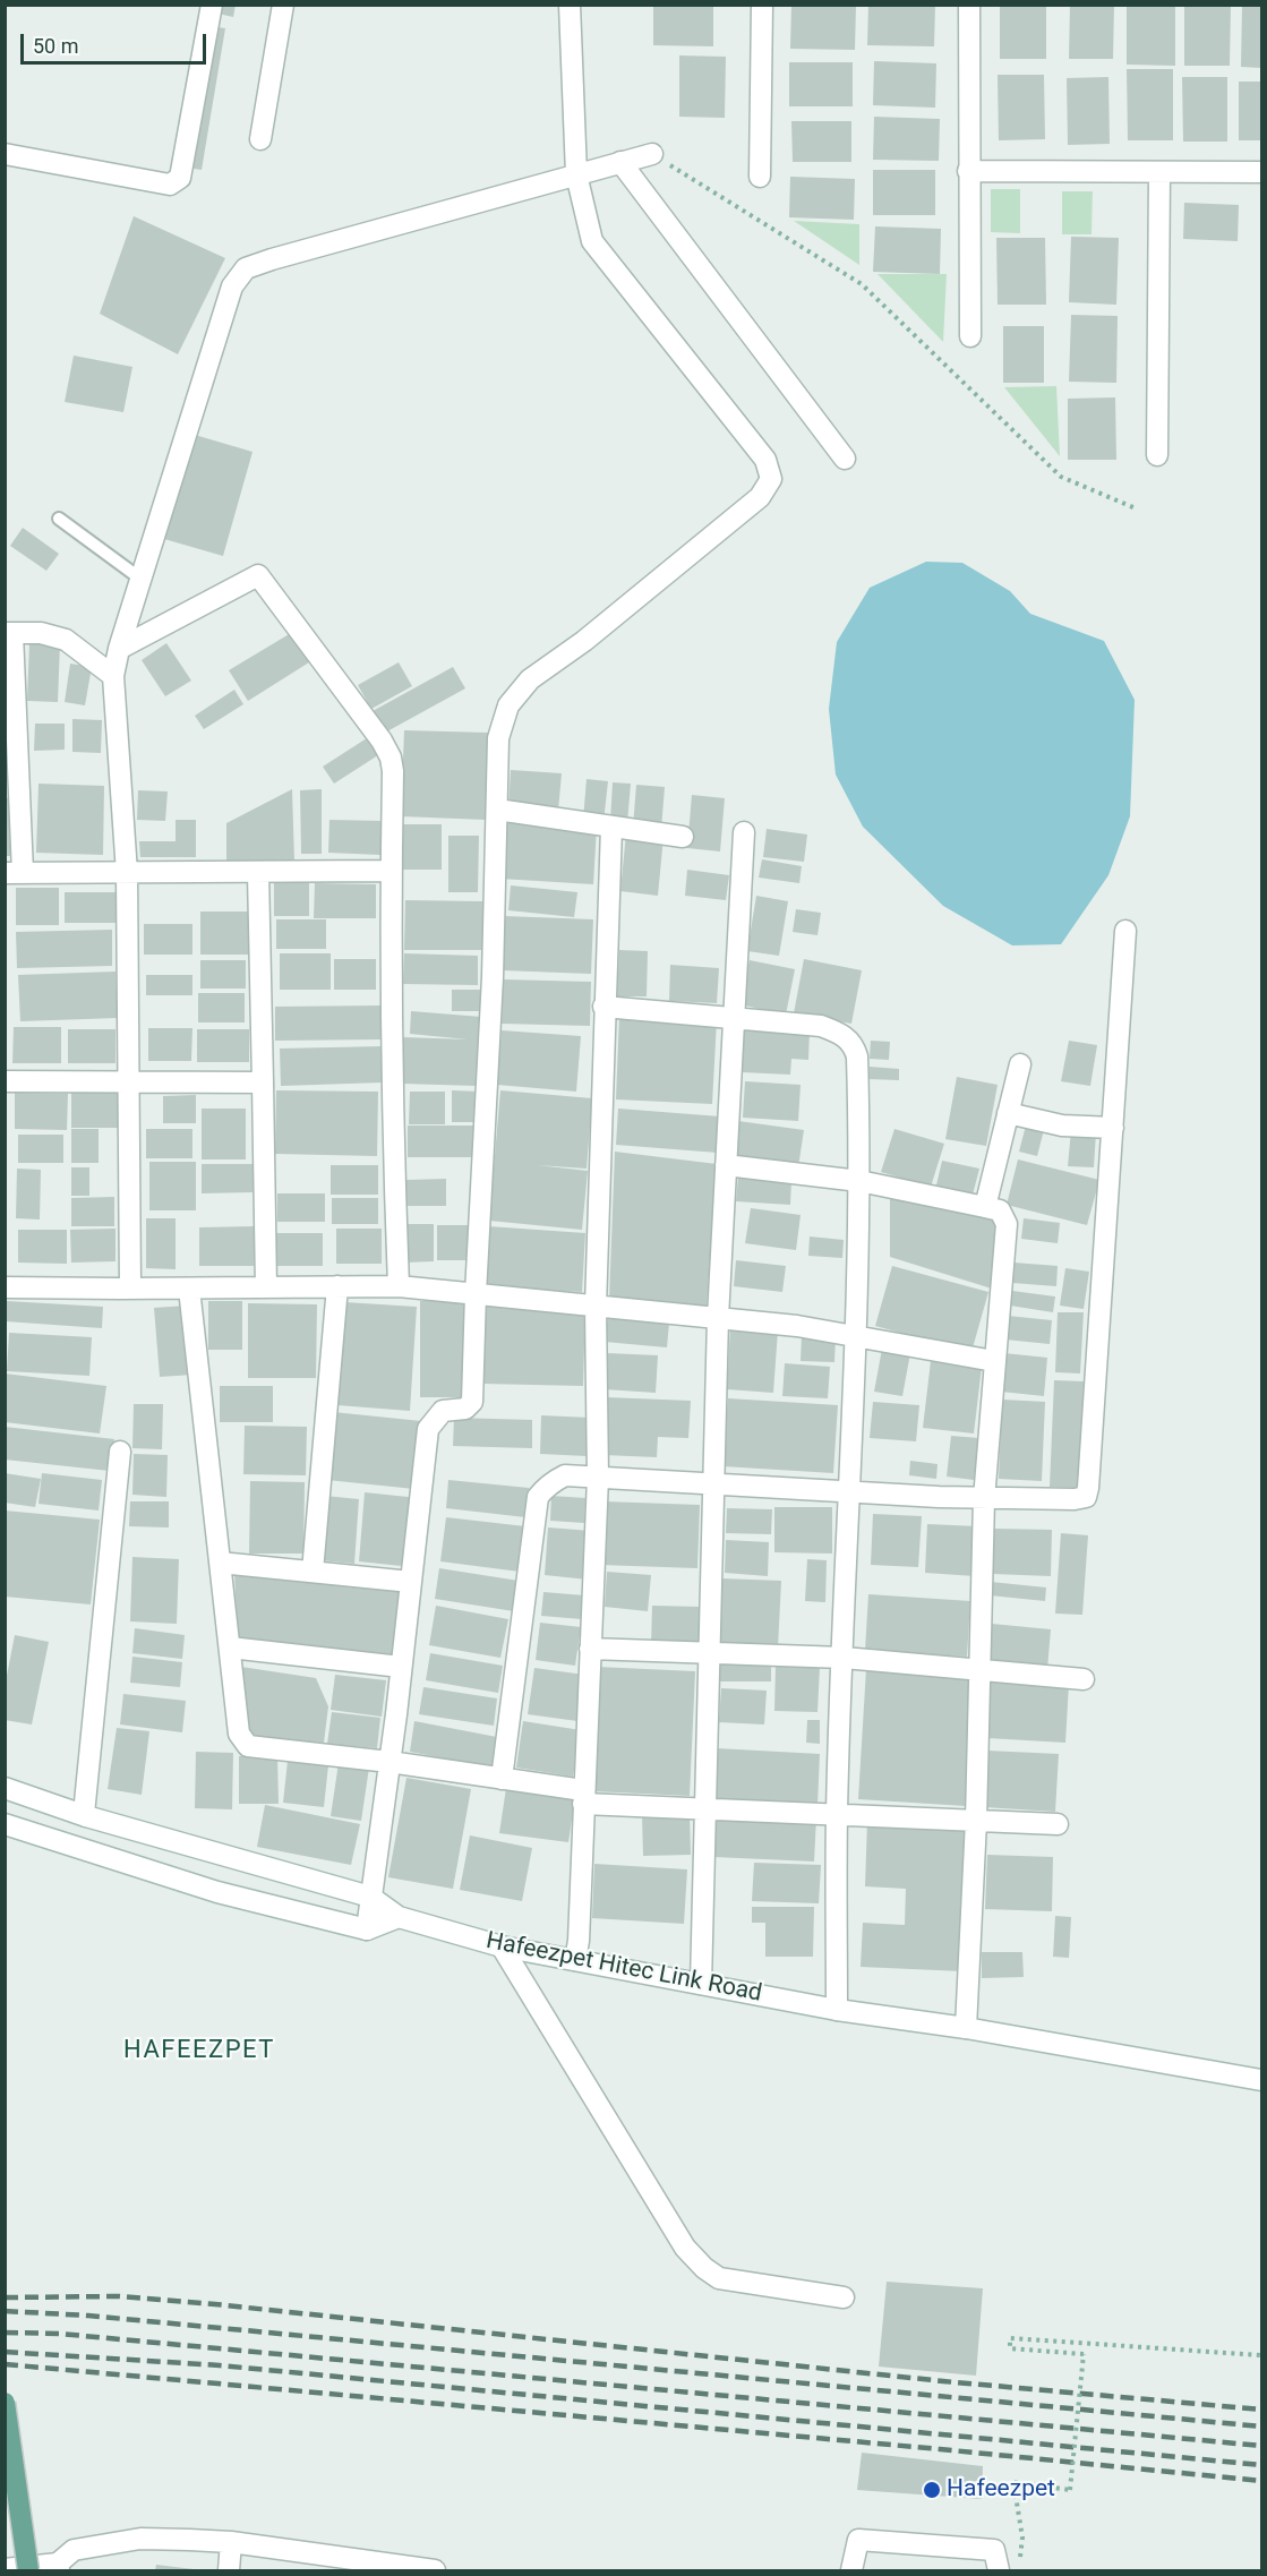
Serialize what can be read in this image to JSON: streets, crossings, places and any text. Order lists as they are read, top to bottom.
{
  "streets": {
    "street": ["Hafeezpet Hitec Link Road"]
  },
  "districts": ["HAFEEZPET"],
  "places": ["Hafeezpet"],
  "scale_bar": "50 m"
}
